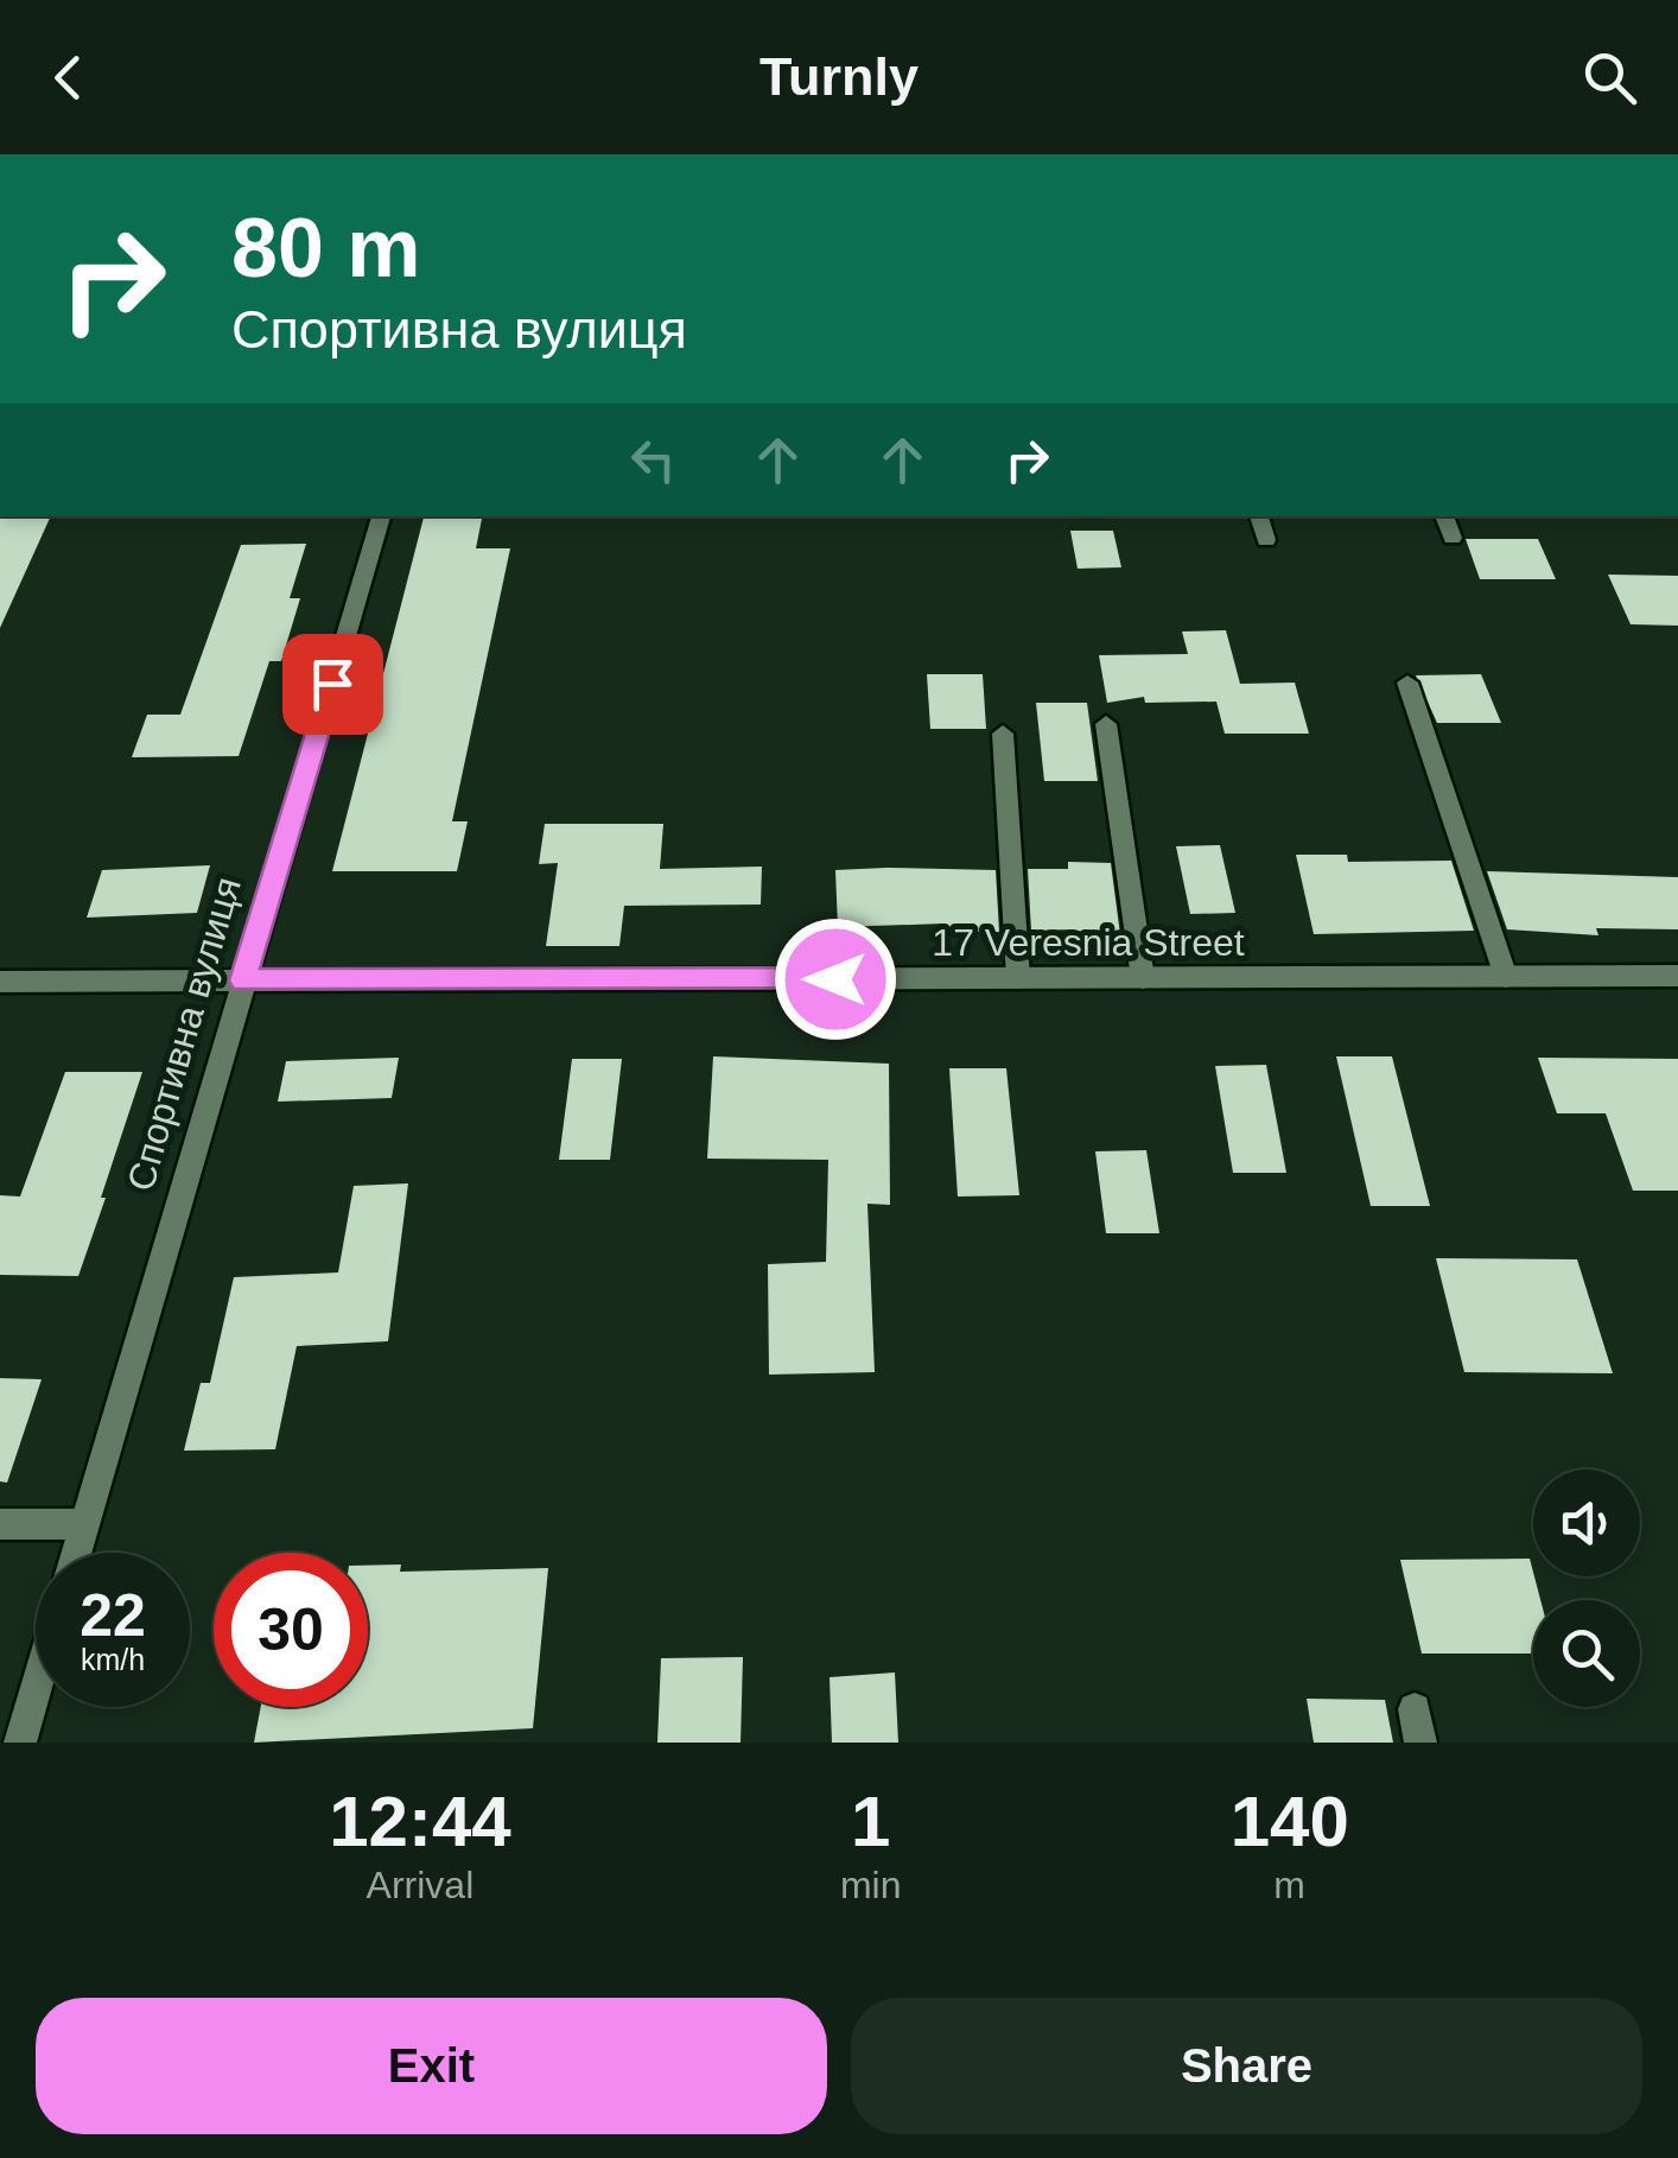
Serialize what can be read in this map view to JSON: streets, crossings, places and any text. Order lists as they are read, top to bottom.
{
  "streets": {
    "street": ["17 Veresnia Street", "Спортивна вулиця"]
  },
  "crossings": [
    ["17 Veresnia Street", "Спортивна вулиця"]
  ],
  "page": {
    "header": "Turnly",
    "turn": ["80 m", "Спортивна вулиця"],
    "speed": "22 km/h",
    "limit": "30",
    "eta": [
      "12:44",
      "Arrival",
      "1",
      "min",
      "140",
      "m"
    ],
    "buttons": ["Exit", "Share"]
  }
}
